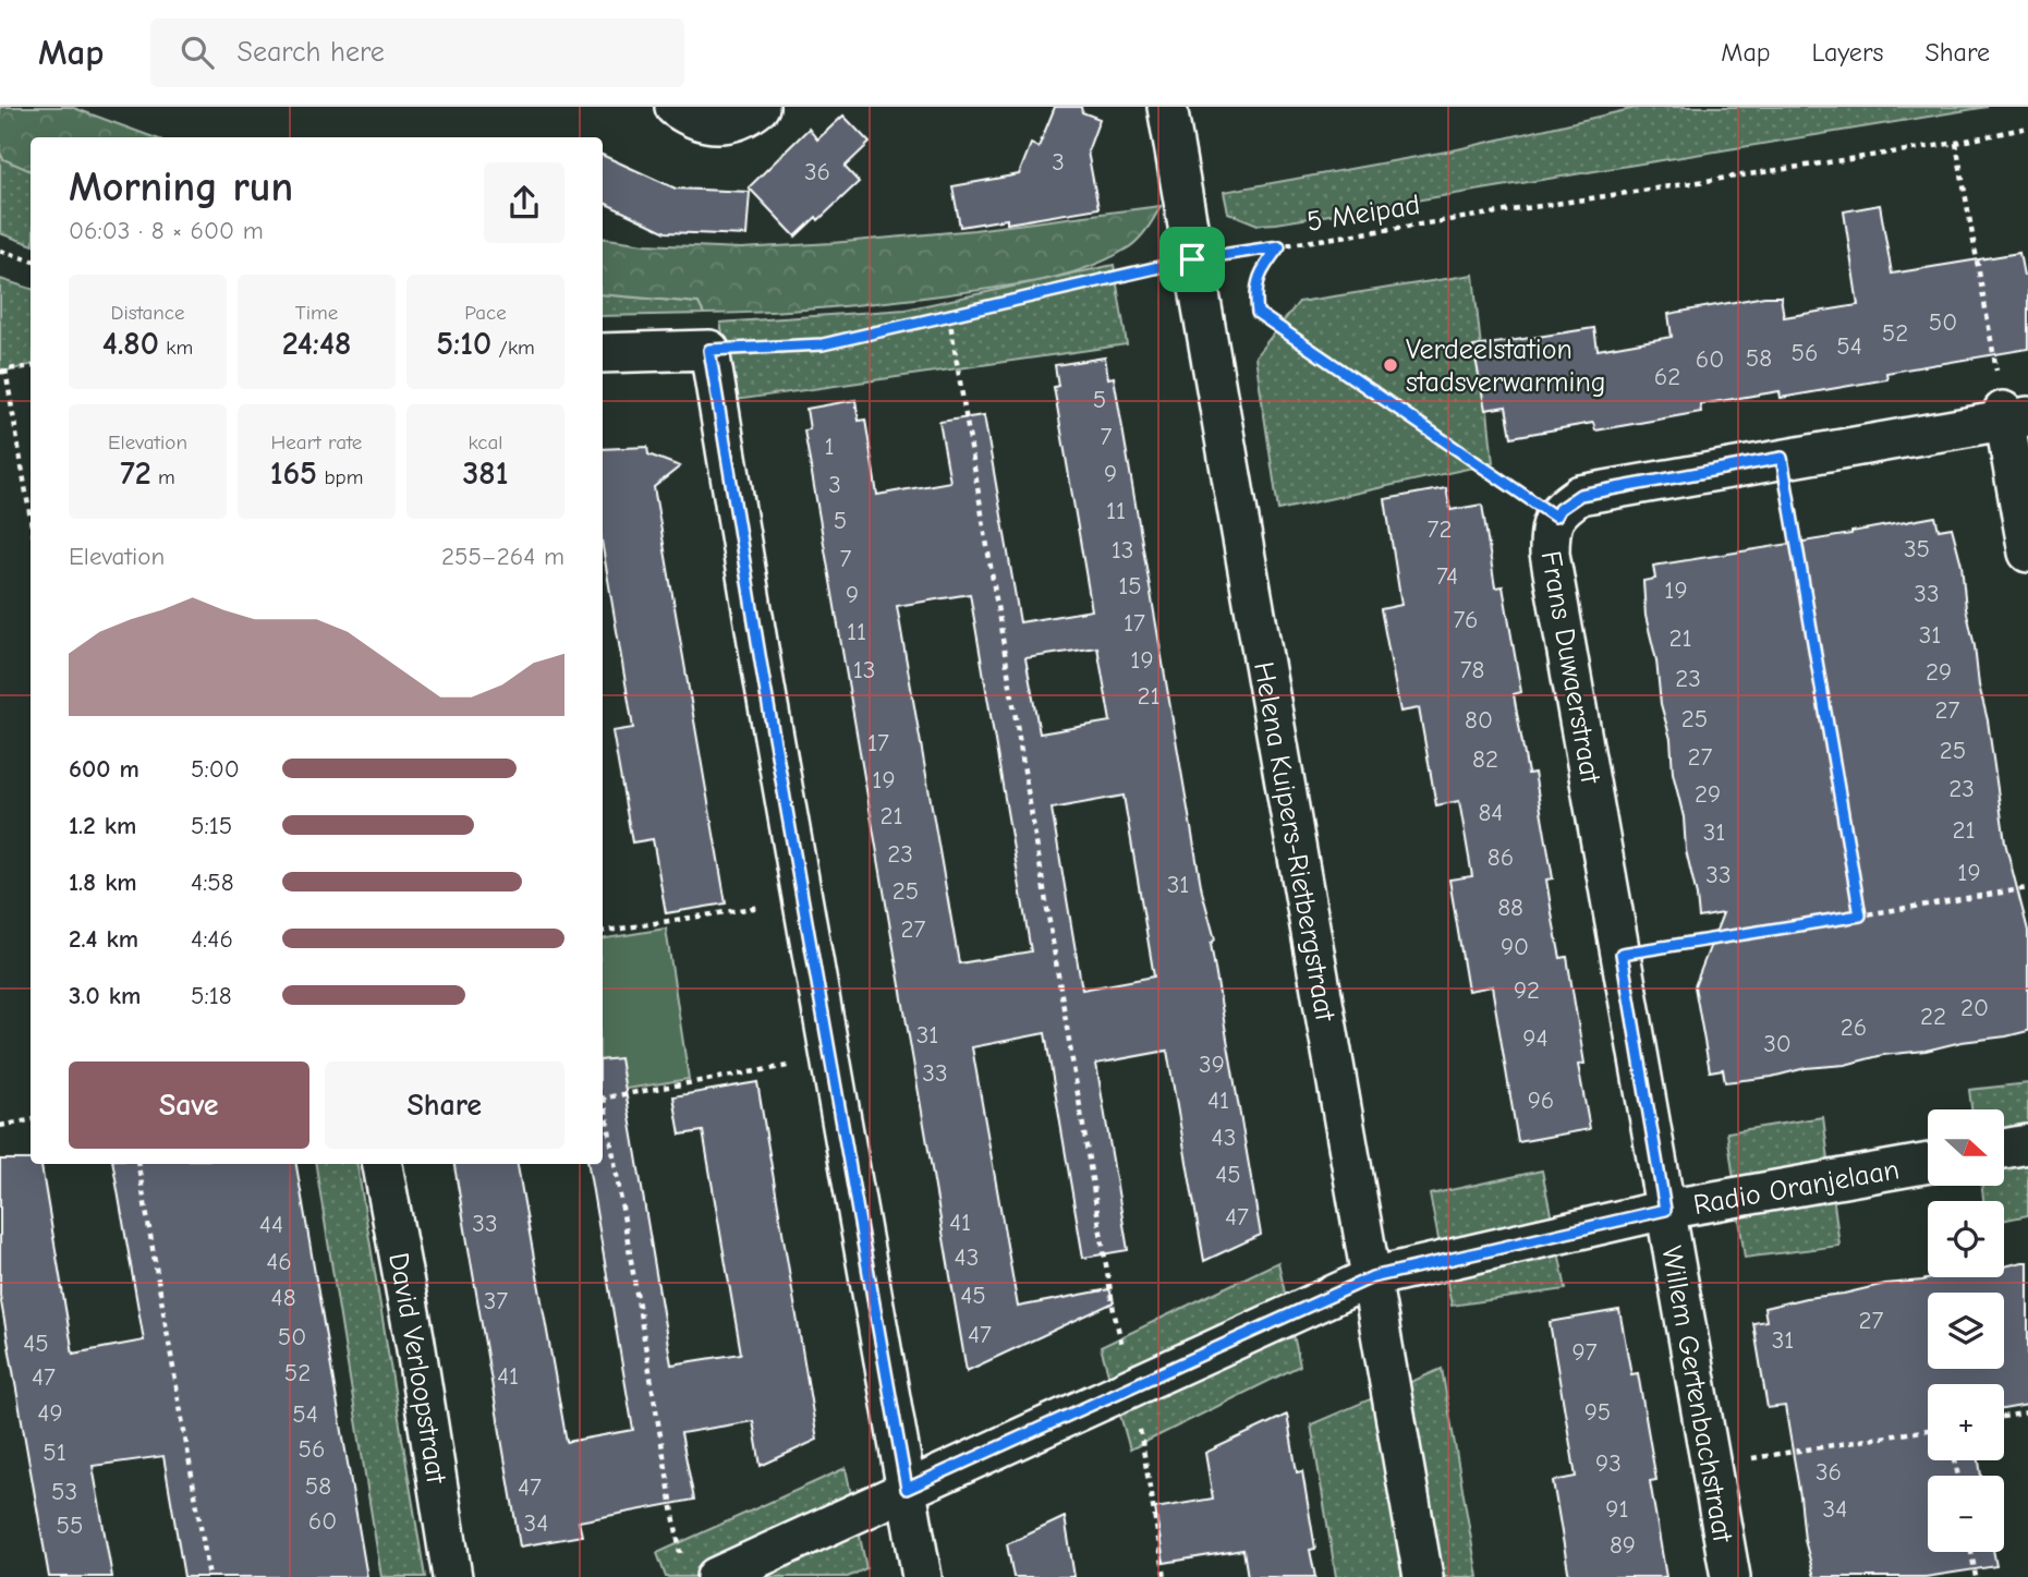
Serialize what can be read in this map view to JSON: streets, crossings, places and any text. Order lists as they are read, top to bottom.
{
  "streets": {
    "street": [
      "Frans Duwaerstraat",
      "Helena Kuipers-Rietbergstraat",
      "Radio Oranjelaan",
      "David Verloopstraat",
      "Willem Gertenbachstraat"
    ],
    "path": ["5 Meipad"]
  },
  "crossings": [
    ["5 Meipad", "Helena Kuipers-Rietbergstraat"],
    ["Frans Duwaerstraat", "Radio Oranjelaan"],
    ["Frans Duwaerstraat", "Willem Gertenbachstraat"],
    ["Helena Kuipers-Rietbergstraat", "Radio Oranjelaan"],
    ["Radio Oranjelaan", "Willem Gertenbachstraat"]
  ],
  "places": ["Verdeelstation stadsverwarming"],
  "house_numbers": [
    "3",
    "36",
    "50",
    "52",
    "54",
    "56",
    "58",
    "60",
    "62",
    "5",
    "7",
    "1",
    "9",
    "3",
    "11",
    "5",
    "72",
    "35",
    "13",
    "7",
    "74",
    "15",
    "19",
    "33",
    "9",
    "76",
    "17",
    "11",
    "31",
    "21",
    "19",
    "13",
    "78",
    "29",
    "23",
    "21",
    "27",
    "25",
    "80",
    "17",
    "25",
    "27",
    "82",
    "19",
    "23",
    "29",
    "84",
    "21",
    "21",
    "31",
    "23",
    "86",
    "19",
    "33",
    "31",
    "25",
    "88",
    "27",
    "90",
    "92",
    "20",
    "22",
    "26",
    "31",
    "94",
    "30",
    "39",
    "33",
    "41",
    "96",
    "43",
    "45",
    "47",
    "41",
    "33",
    "44",
    "43",
    "46",
    "45",
    "48",
    "37",
    "27",
    "47",
    "50",
    "31",
    "45",
    "97",
    "52",
    "41",
    "47",
    "95",
    "49",
    "54",
    "56",
    "51",
    "93",
    "36",
    "58",
    "47",
    "53",
    "91",
    "34",
    "60",
    "34",
    "55",
    "89"
  ],
  "north": "right",
  "page": {
    "header": "Map",
    "search": "Search here",
    "nav": ["Map", "Layers", "Share"],
    "heading": ["Morning run", "06:03 · 8 × 600 m"],
    "stats": [
      ["Distance", "4.80 km"],
      ["Time", "24:48"],
      ["Pace", "5:10 /km"],
      ["Elevation", "72 m"],
      ["Heart rate", "165 bpm"],
      ["kcal", "381"]
    ],
    "chart": ["Elevation", "255–264 m"],
    "list": [
      {
        "name": "600 m",
        "note": "5:00"
      },
      {
        "name": "1.2 km",
        "note": "5:15"
      },
      {
        "name": "1.8 km",
        "note": "4:58"
      },
      {
        "name": "2.4 km",
        "note": "4:46"
      },
      {
        "name": "3.0 km",
        "note": "5:18"
      }
    ],
    "buttons": ["Save", "Share"],
    "map_buttons": ["+", "−"]
  }
}
